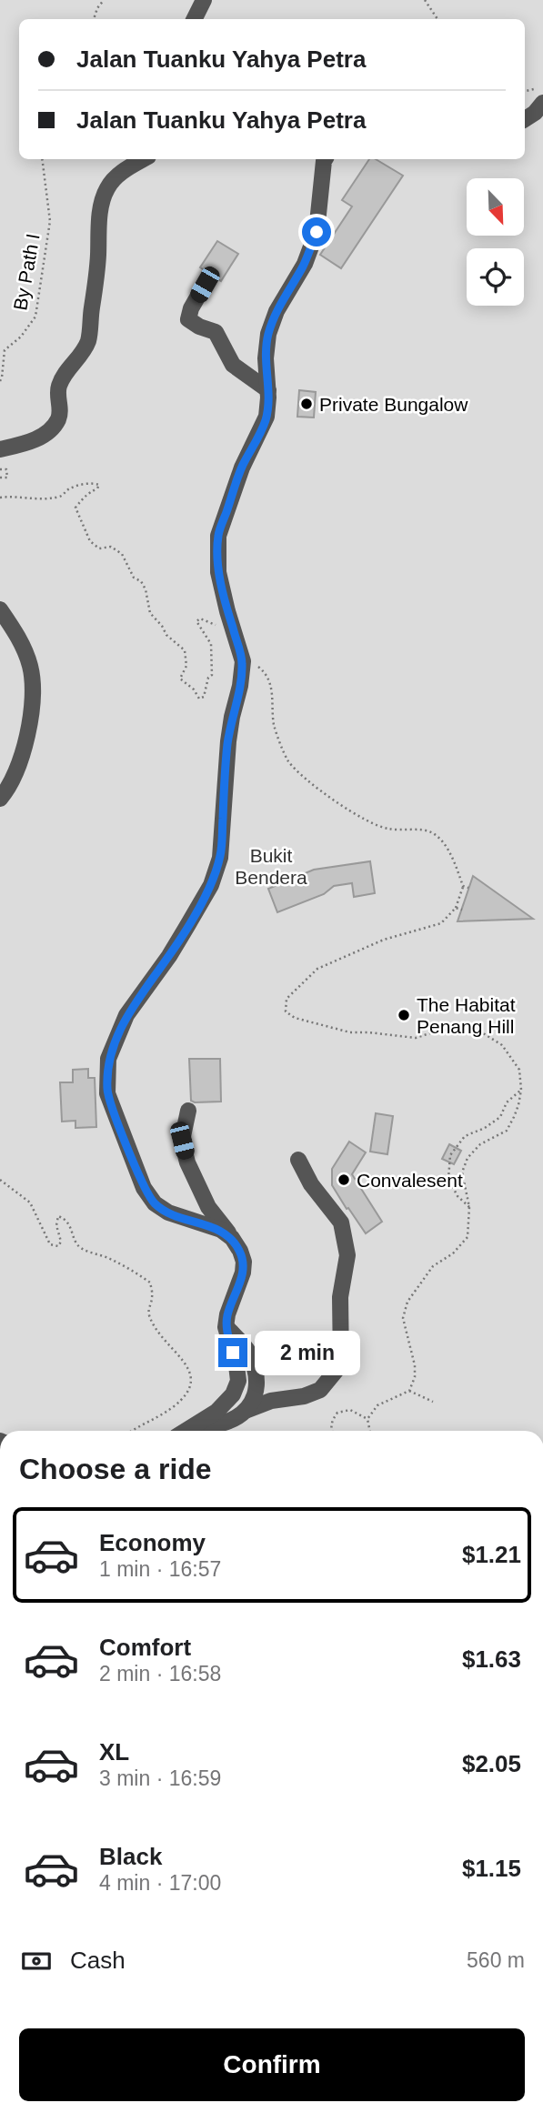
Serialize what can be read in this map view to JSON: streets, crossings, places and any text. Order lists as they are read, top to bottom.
{
  "streets": {
    "path": ["By Path I"]
  },
  "parks": ["Bukit Bendera"],
  "places": ["Private Bungalow", "The Habitat Penang Hill", "Convalesent"],
  "north": "bottom right",
  "page": {
    "banner": ["Jalan Tuanku Yahya Petra", "Jalan Tuanku Yahya Petra"],
    "bubble": "2 min",
    "heading": "Choose a ride",
    "list": [
      {
        "name": "Economy",
        "note": "1 min · 16:57",
        "value": "$1.21"
      },
      {
        "name": "Comfort",
        "note": "2 min · 16:58",
        "value": "$1.63"
      },
      {
        "name": "XL",
        "note": "3 min · 16:59",
        "value": "$2.05"
      },
      {
        "name": "Black",
        "note": "4 min · 17:00",
        "value": "$1.15"
      }
    ],
    "pay": ["Cash", "560 m"],
    "buttons": "Confirm"
  }
}
